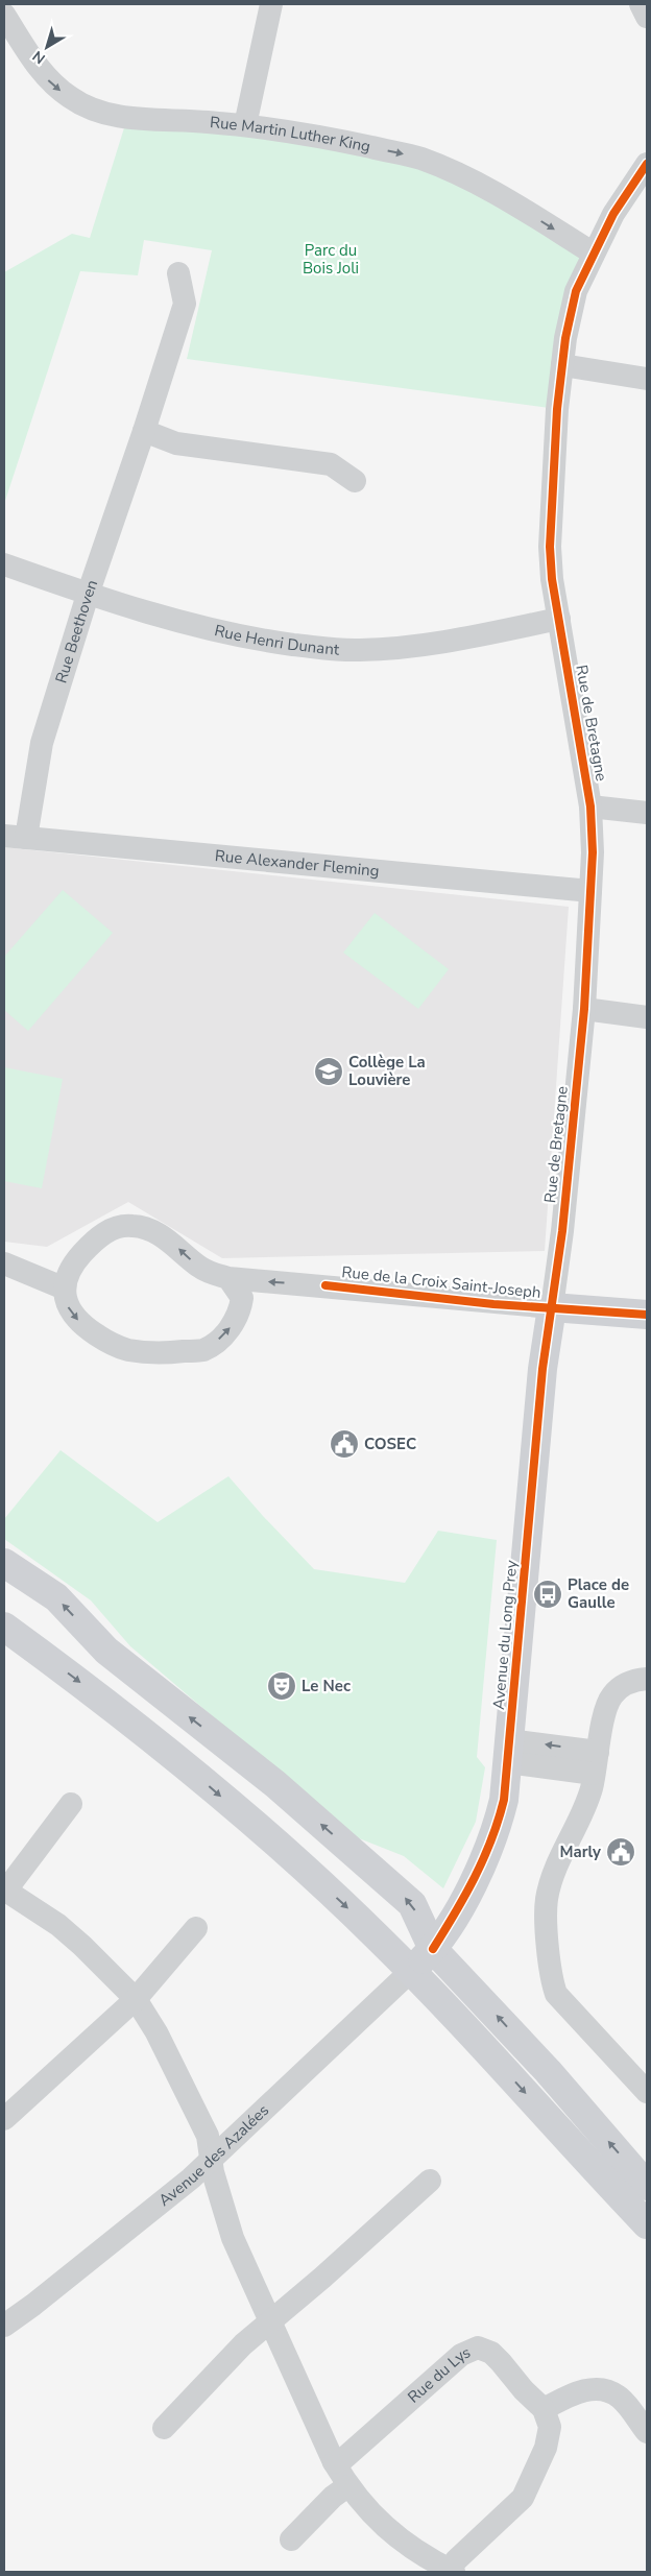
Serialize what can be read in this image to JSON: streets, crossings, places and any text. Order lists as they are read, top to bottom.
{
  "streets": {
    "main road": ["Rue de la Croix Saint-Joseph", "Avenue du Long Prey"],
    "street": [
      "Rue Martin Luther King",
      "Rue Beethoven",
      "Rue Henri Dunant",
      "Rue de Bretagne",
      "Rue Alexander Fleming",
      "Avenue des Azalées",
      "Rue du Lys"
    ]
  },
  "crossings": [
    ["Rue Martin Luther King", "Rue de Bretagne"],
    ["Rue Beethoven", "Rue Henri Dunant"],
    ["Rue Beethoven", "Rue Alexander Fleming"],
    ["Rue Henri Dunant", "Rue de Bretagne"],
    ["Rue de Bretagne", "Rue Alexander Fleming"],
    ["Rue de Bretagne", "Rue de la Croix Saint-Joseph"],
    ["Rue de Bretagne", "Avenue du Long Prey"],
    ["Rue de la Croix Saint-Joseph", "Avenue du Long Prey"],
    ["Avenue du Long Prey", "Avenue des Azalées"]
  ],
  "one_way": ["Rue Martin Luther King", "Rue de la Croix Saint-Joseph"],
  "parks": ["Parc du Bois Joli"],
  "places": {
    "school or university": ["Collège La Louvière"],
    "public building": ["COSEC", "Marly"],
    "bus stop": ["Place de Gaulle"],
    "theatre": ["Le Nec"]
  },
  "north": "bottom left"
}
